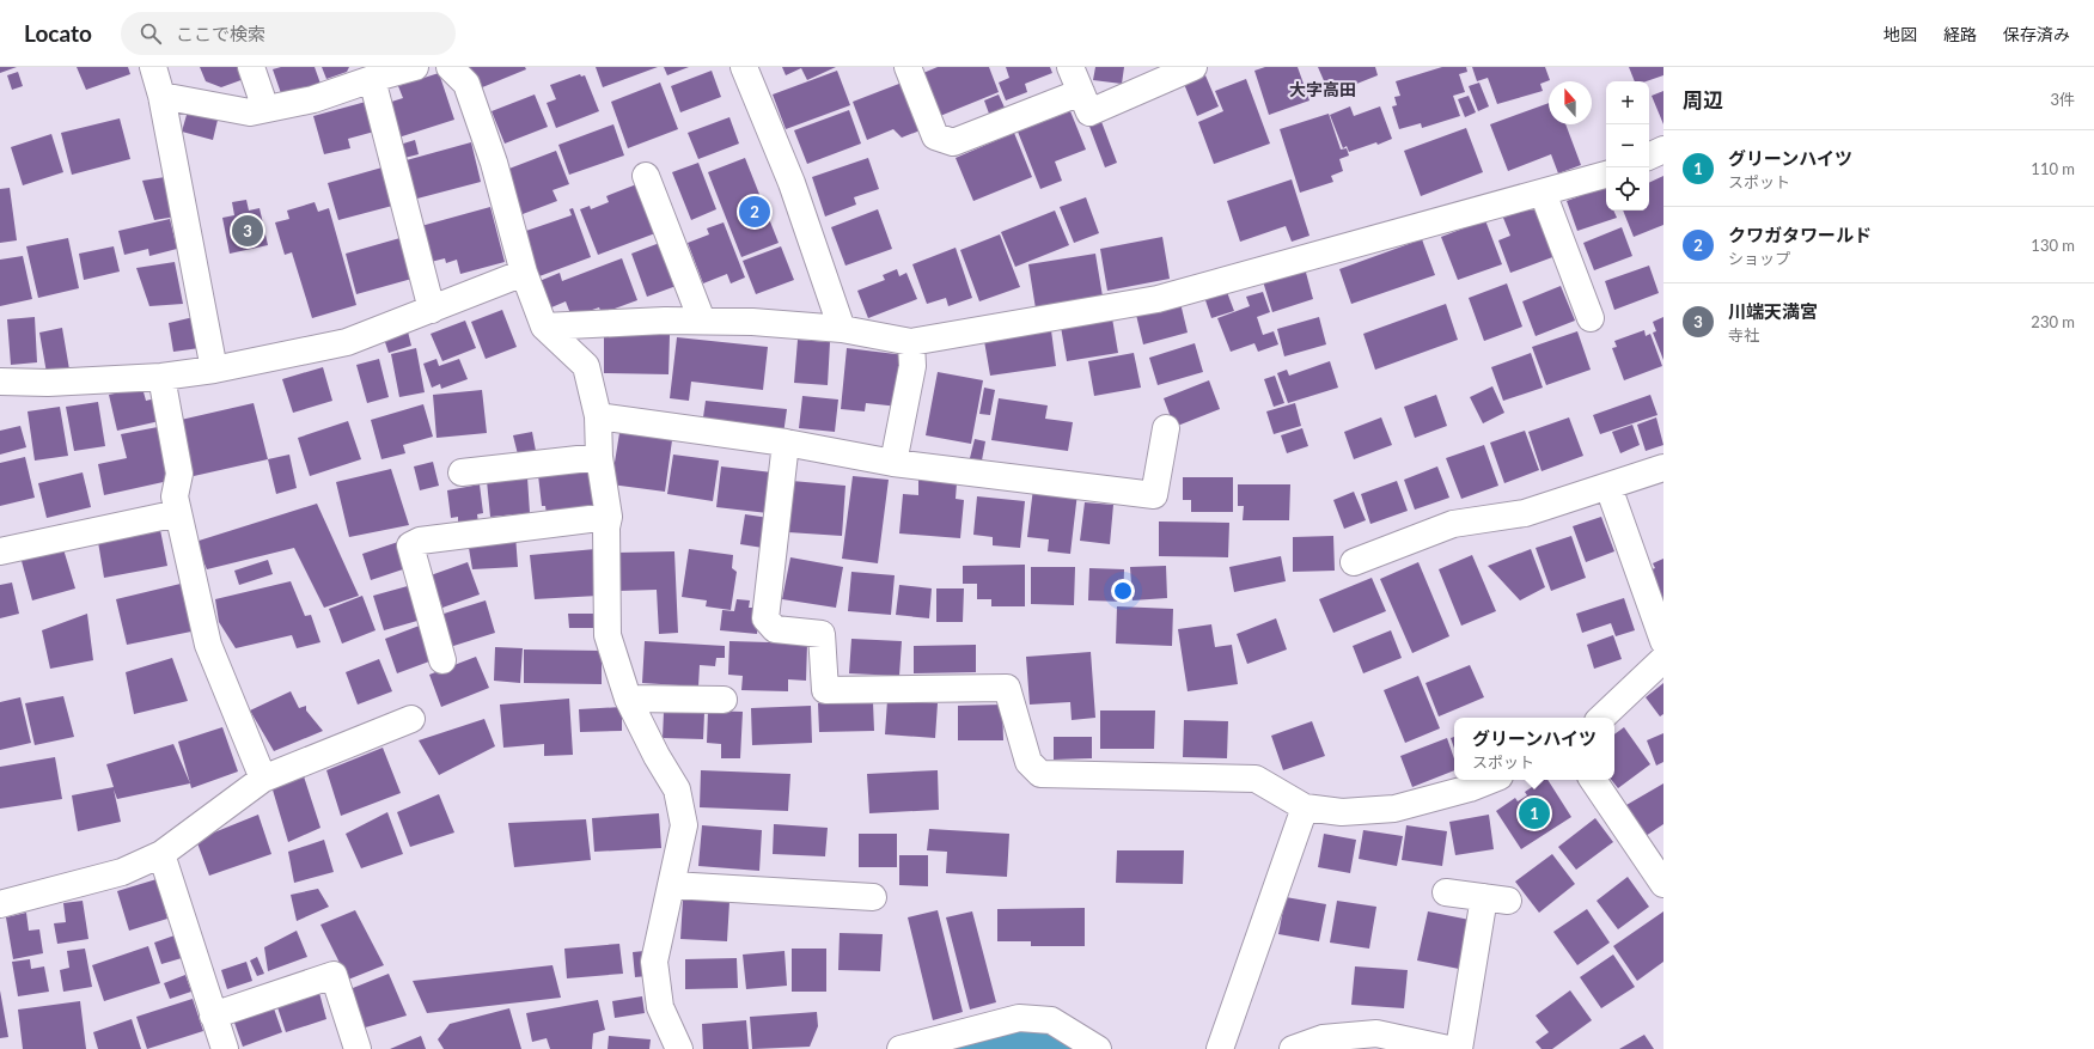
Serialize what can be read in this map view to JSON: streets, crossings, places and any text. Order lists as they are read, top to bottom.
{
  "districts": ["大字高田"],
  "north": "top",
  "page": {
    "header": "Locato",
    "search": "ここで検索",
    "nav": ["地図", "経路", "保存済み"],
    "heading": ["周辺", "3件"],
    "map_buttons": ["+", "−"],
    "list": [
      {
        "mark": "1",
        "name": "グリーンハイツ",
        "note": "スポット",
        "value": "110 m"
      },
      {
        "mark": "2",
        "name": "クワガタワールド",
        "note": "ショップ",
        "value": "130 m"
      },
      {
        "mark": "3",
        "name": "川端天満宮",
        "note": "寺社",
        "value": "230 m"
      }
    ],
    "pins": ["2", "3", "1"],
    "popup": ["グリーンハイツ", "スポット"]
  }
}
